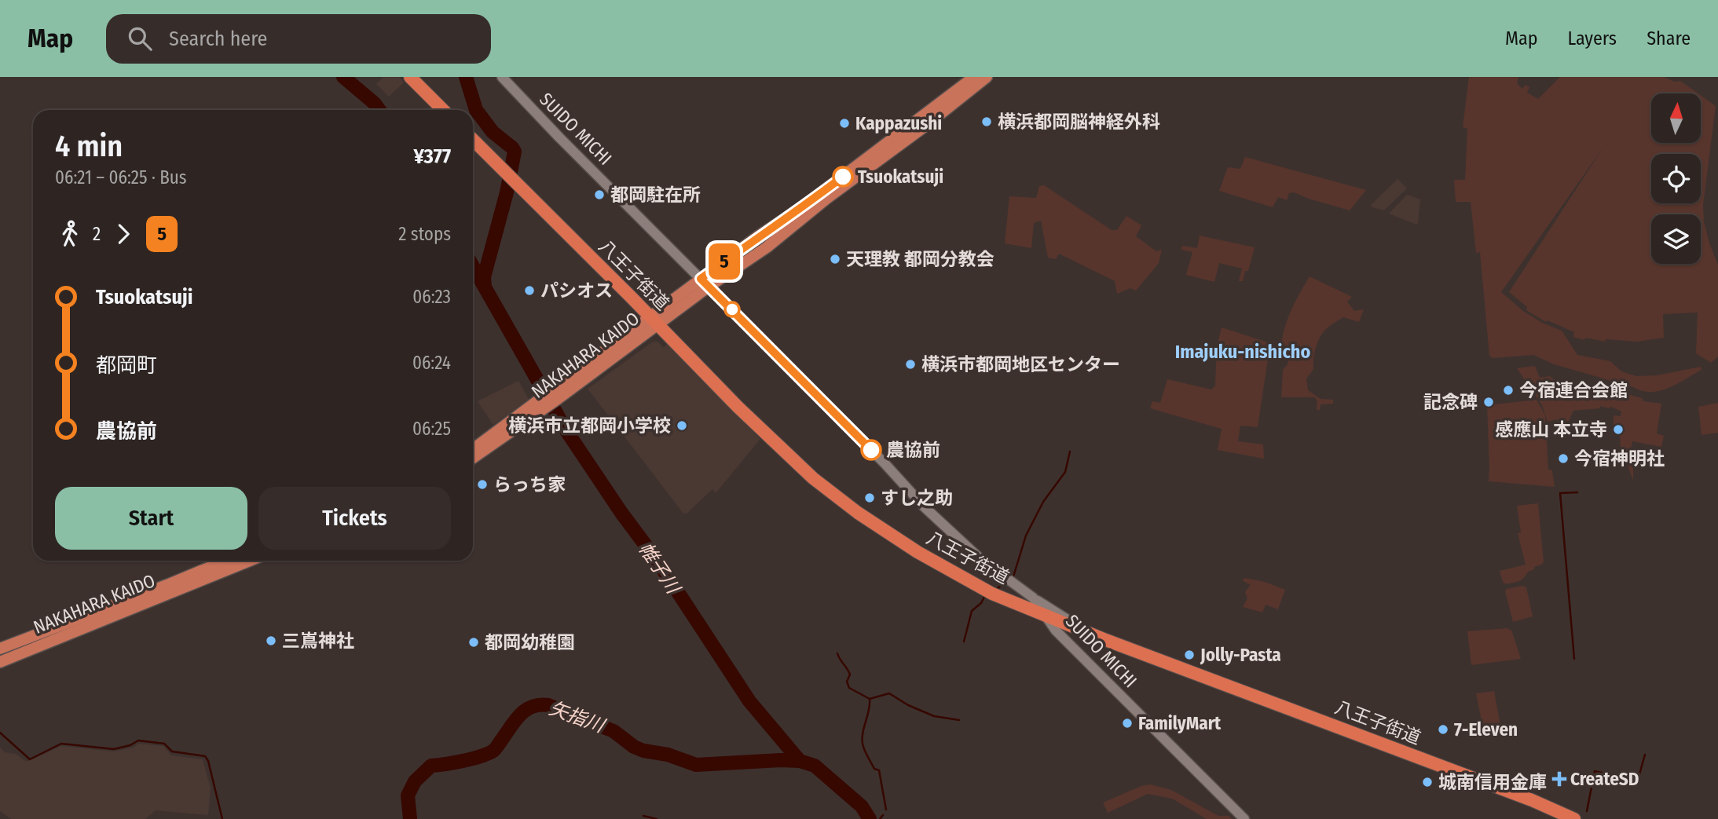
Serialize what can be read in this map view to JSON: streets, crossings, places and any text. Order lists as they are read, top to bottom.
{
  "streets": {
    "highway": ["八王子街道"],
    "main road": ["NAKAHARA KAIDO"],
    "street": ["SUIDO MICHI"]
  },
  "crossings": [
    ["SUIDO MICHI", "八王子街道"],
    ["SUIDO MICHI", "NAKAHARA KAIDO"],
    ["八王子街道", "NAKAHARA KAIDO"]
  ],
  "districts": ["Imajuku-nishicho"],
  "water": ["帷子川", "矢指川"],
  "places": {
    "other": [
      "横浜都岡脳神経外科",
      "Kappazushi",
      "Tsuokatsuji",
      "都岡駐在所",
      "天理教 都岡分教会",
      "パシオス",
      "横浜市都岡地区センター",
      "今宿連合会館",
      "記念碑",
      "横浜市立都岡小学校",
      "感應山 本立寺",
      "農協前",
      "今宿神明社",
      "らっち家",
      "すし之助",
      "三嶌神社",
      "都岡幼稚園",
      "Jolly-Pasta",
      "FamilyMart",
      "7-Eleven",
      "城南信用金庫"
    ],
    "health": ["CreateSD"]
  },
  "lines": ["bus line 5"],
  "north": "top",
  "page": {
    "header": "Map",
    "search": "Search here",
    "nav": ["Map", "Layers", "Share"],
    "on_map": "5",
    "heading": ["4 min", "06:21 – 06:25 · Bus", "¥377"],
    "legs": ["2", "5", "2 stops"],
    "list": [
      {
        "name": "Tsuokatsuji",
        "value": "06:23"
      },
      {
        "name": "都岡町",
        "value": "06:24"
      },
      {
        "name": "農協前",
        "value": "06:25"
      }
    ],
    "buttons": ["Start", "Tickets"]
  }
}
